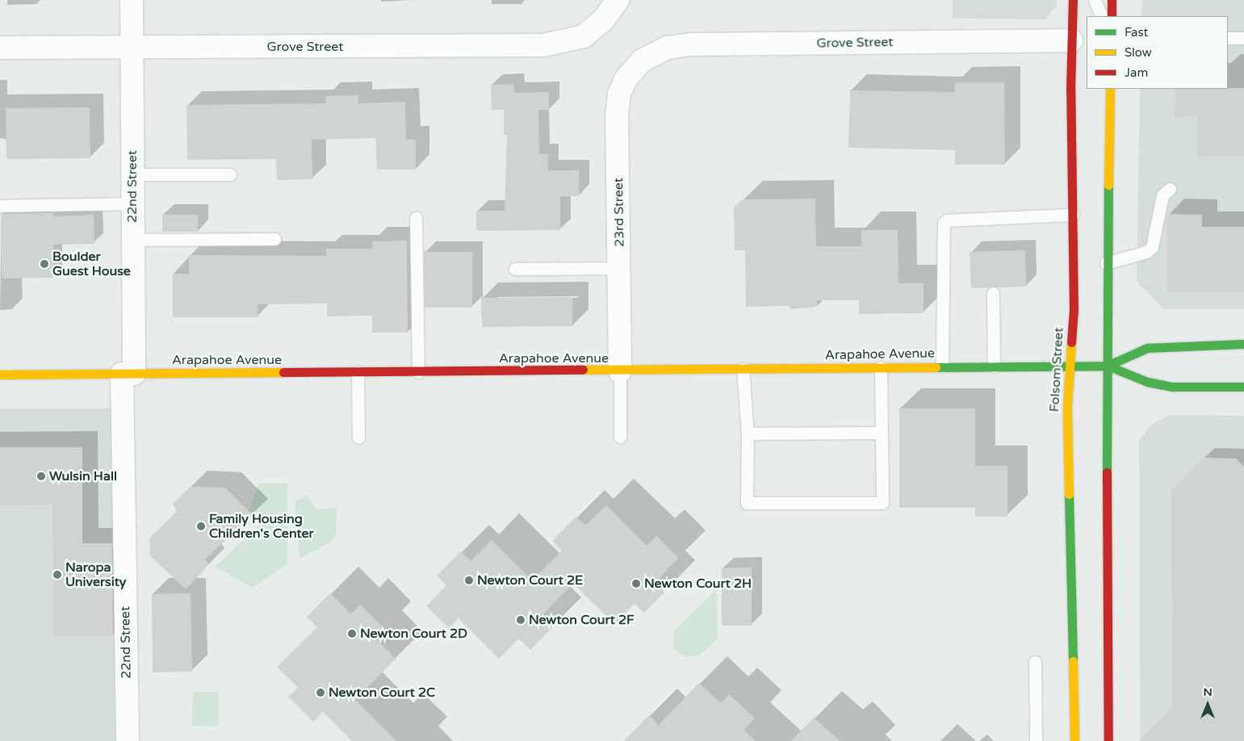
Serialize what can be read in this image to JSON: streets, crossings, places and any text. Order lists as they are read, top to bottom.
{
  "streets": {
    "main road": ["Arapahoe Avenue", "Folsom Street"],
    "street": ["Grove Street", "22nd Street", "23rd Street"]
  },
  "crossings": [
    ["Grove Street", "22nd Street"],
    ["Grove Street", "23rd Street"],
    ["Grove Street", "Folsom Street"],
    ["22nd Street", "Arapahoe Avenue"],
    ["23rd Street", "Arapahoe Avenue"],
    ["Arapahoe Avenue", "Folsom Street"]
  ],
  "places": [
    "Boulder Guest House",
    "Wulsin Hall",
    "Family Housing Children's Center",
    "Naropa University",
    "Newton Court 2E",
    "Newton Court 2H",
    "Newton Court 2F",
    "Newton Court 2D",
    "Newton Court 2C"
  ],
  "legend": ["Fast", "Slow", "Jam"],
  "north": "top"
}
